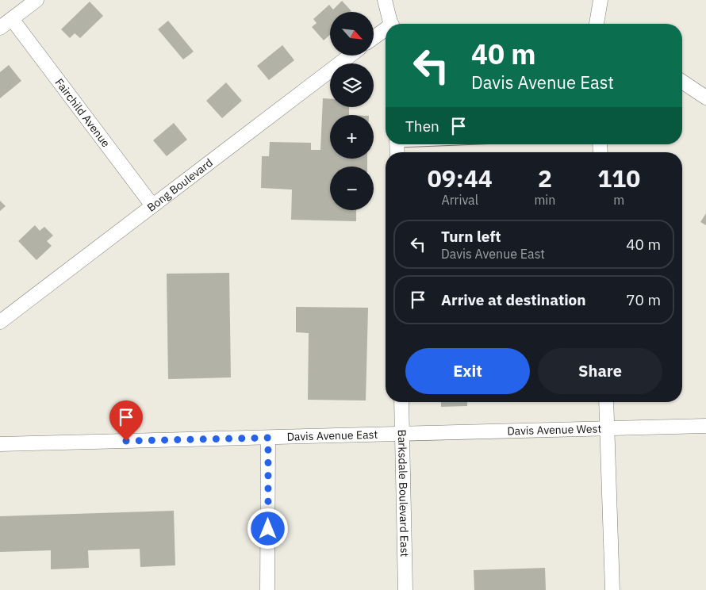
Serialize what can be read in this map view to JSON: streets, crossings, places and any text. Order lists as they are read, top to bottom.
{
  "streets": {
    "street": [
      "Fairchild Avenue",
      "Bong Boulevard",
      "Davis Avenue West",
      "Davis Avenue East",
      "Barksdale Boulevard East"
    ]
  },
  "crossings": [
    ["Fairchild Avenue", "Bong Boulevard"],
    ["Davis Avenue West", "Davis Avenue East"],
    ["Davis Avenue West", "Barksdale Boulevard East"],
    ["Davis Avenue East", "Barksdale Boulevard East"]
  ],
  "north": "bottom right",
  "page": {
    "map_buttons": ["+", "−"],
    "turn": ["40 m", "Davis Avenue East"],
    "then": "Then",
    "eta": [
      "09:44",
      "Arrival",
      "2",
      "min",
      "110",
      "m"
    ],
    "list": [
      {
        "name": "Turn left",
        "note": "Davis Avenue East",
        "value": "40 m"
      },
      {
        "name": "Arrive at destination",
        "value": "70 m"
      }
    ],
    "buttons": ["Exit", "Share"]
  }
}
